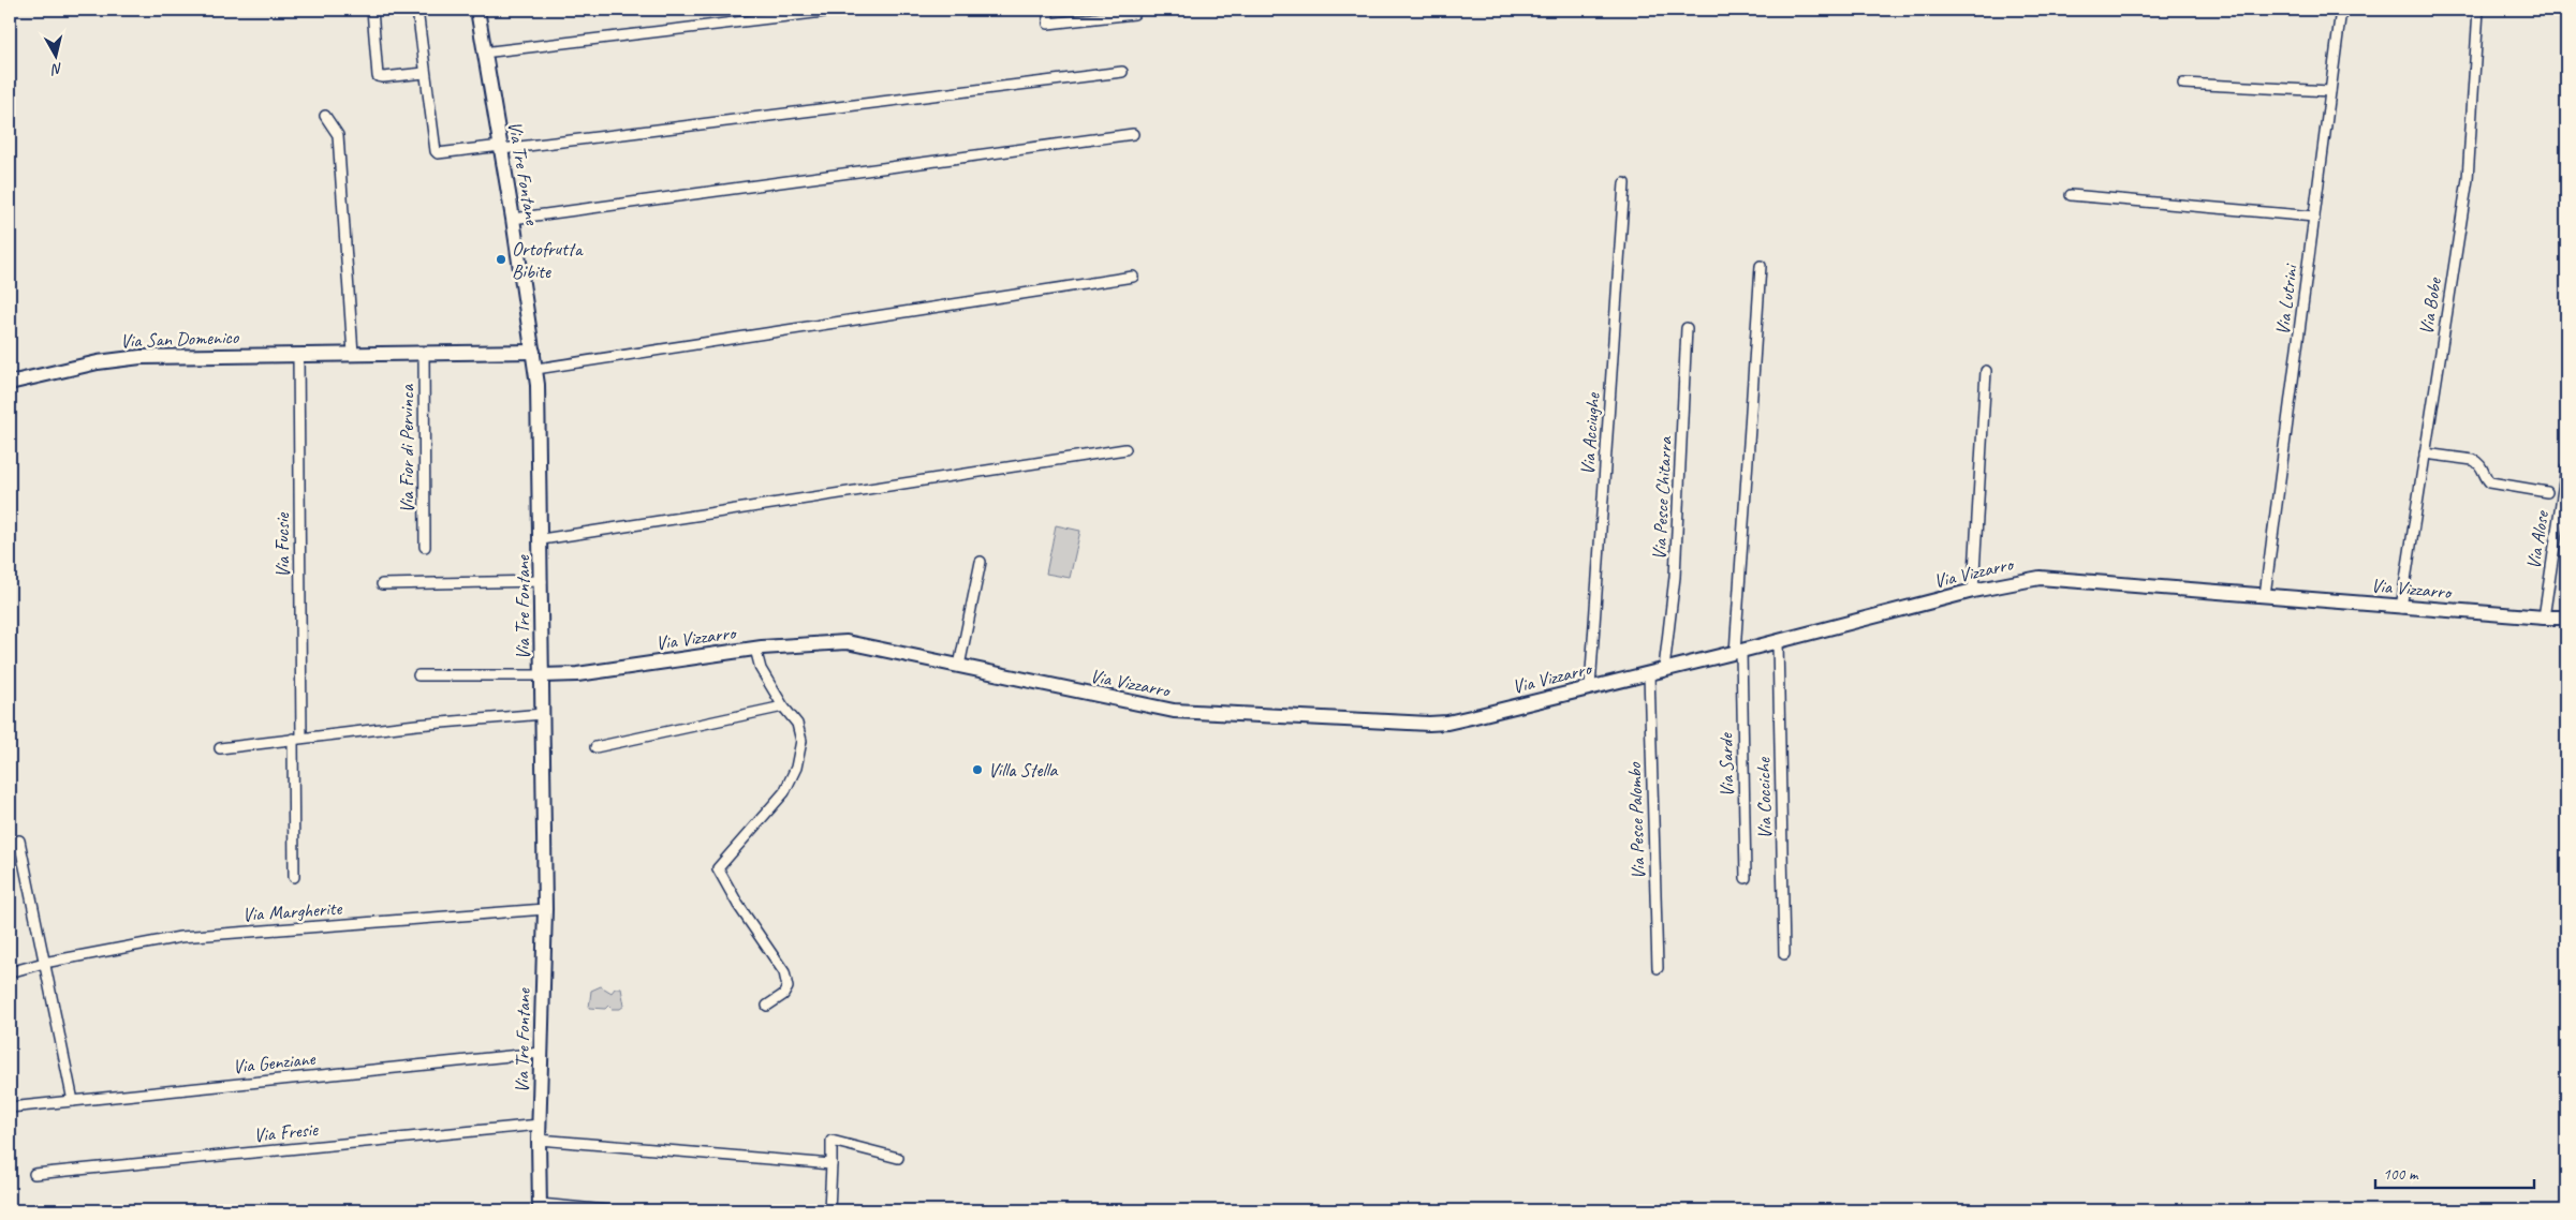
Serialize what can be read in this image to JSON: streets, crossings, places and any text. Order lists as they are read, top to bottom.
{
  "streets": {
    "street": [
      "Via Tre Fontane",
      "Via Lutrini",
      "Via Bobe",
      "Via San Domenico",
      "Via Acciughe",
      "Via Fior di Pervinca",
      "Via Pesce Chitarra",
      "Via Alose",
      "Via Fucsie",
      "Via Vizzarro",
      "Via Sarde",
      "Via Cocciche",
      "Via Pesce Palombo",
      "Via Margherite",
      "Via Genziane",
      "Via Fresie"
    ]
  },
  "crossings": [
    ["Via Tre Fontane", "Via San Domenico"],
    ["Via Tre Fontane", "Via Vizzarro"],
    ["Via Tre Fontane", "Via Margherite"],
    ["Via Tre Fontane", "Via Genziane"],
    ["Via Tre Fontane", "Via Fresie"],
    ["Via Lutrini", "Via Vizzarro"],
    ["Via Bobe", "Via Vizzarro"],
    ["Via San Domenico", "Via Fior di Pervinca"],
    ["Via San Domenico", "Via Fucsie"],
    ["Via Acciughe", "Via Vizzarro"],
    ["Via Pesce Chitarra", "Via Vizzarro"],
    ["Via Alose", "Via Vizzarro"],
    ["Via Vizzarro", "Via Sarde"],
    ["Via Vizzarro", "Via Cocciche"],
    ["Via Vizzarro", "Via Pesce Palombo"]
  ],
  "places": ["Ortofrutta Bibite", "Villa Stella"],
  "scale_bar": "100 m",
  "north": "bottom"
}
